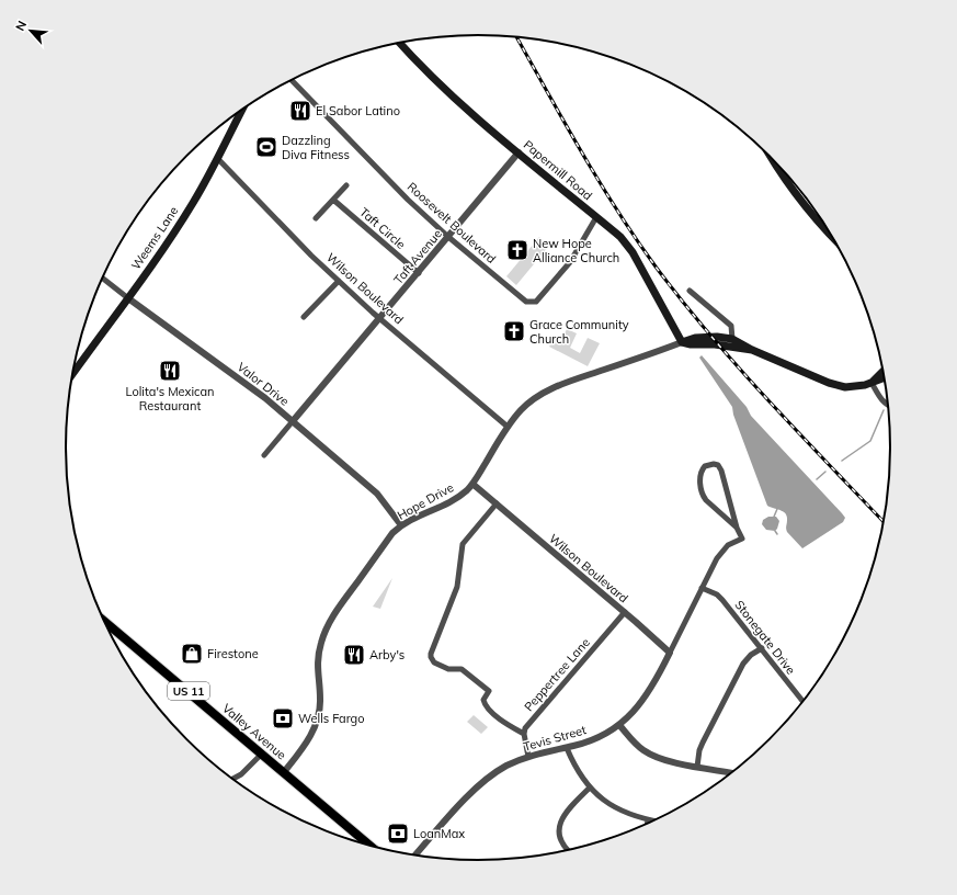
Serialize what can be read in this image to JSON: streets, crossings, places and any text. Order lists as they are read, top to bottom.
{
  "streets": {
    "main road": [
      "Papermill Road",
      "Weems Lane",
      "US 11",
      "Valley Avenue"
    ],
    "street": [
      "Roosevelt Boulevard",
      "Taft Circle",
      "Taft Avenue",
      "Wilson Boulevard",
      "Valor Drive",
      "Hope Drive",
      "Stonegate Drive",
      "Peppertree Lane",
      "Tevis Street"
    ]
  },
  "crossings": [
    ["Papermill Road", "Roosevelt Boulevard"],
    ["Papermill Road", "Taft Avenue"],
    ["Papermill Road", "Hope Drive"],
    ["Roosevelt Boulevard", "Taft Avenue"],
    ["Taft Circle", "Taft Avenue"],
    ["Weems Lane", "Wilson Boulevard"],
    ["Weems Lane", "Valor Drive"],
    ["Taft Avenue", "Wilson Boulevard"],
    ["Taft Avenue", "Valor Drive"],
    ["Wilson Boulevard", "Hope Drive"],
    ["Wilson Boulevard", "Peppertree Lane"],
    ["Wilson Boulevard", "Tevis Street"],
    ["Valor Drive", "Hope Drive"],
    ["Hope Drive", "Valley Avenue"],
    ["Stonegate Drive", "Tevis Street"]
  ],
  "places": {
    "restaurant": ["El Sabor Latino", "Lolita's Mexican Restaurant", "Arby's"],
    "sports": ["Dazzling Diva Fitness"],
    "church": ["New Hope Alliance Church", "Grace Community Church"],
    "shop": ["Firestone"],
    "bank": ["Wells Fargo", "LoanMax"]
  },
  "north": "top left"
}
